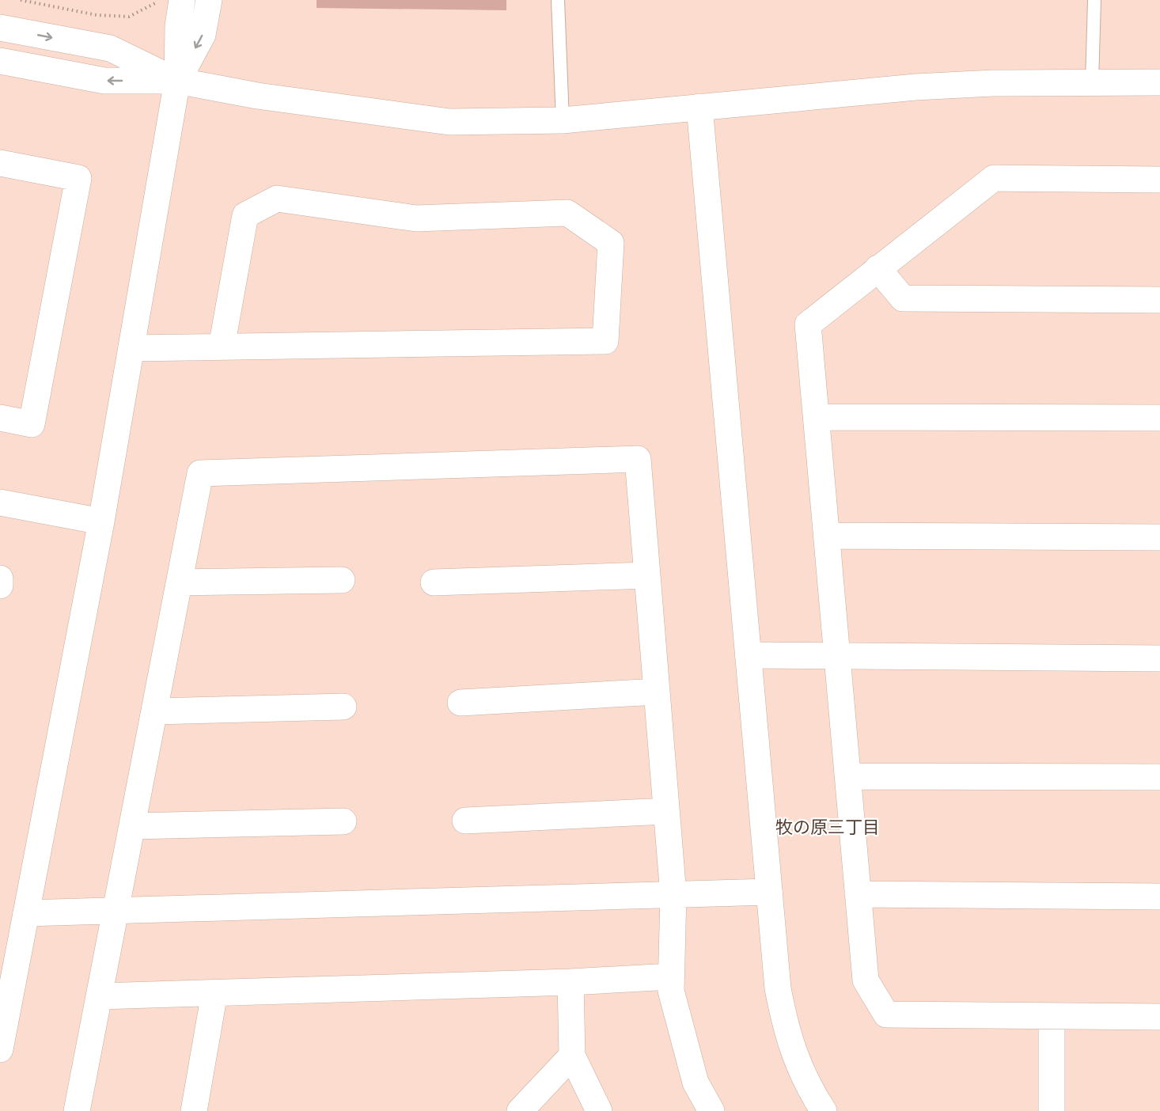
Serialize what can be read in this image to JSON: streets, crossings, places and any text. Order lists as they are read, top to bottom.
{
  "districts": ["牧の原三丁目"]
}
